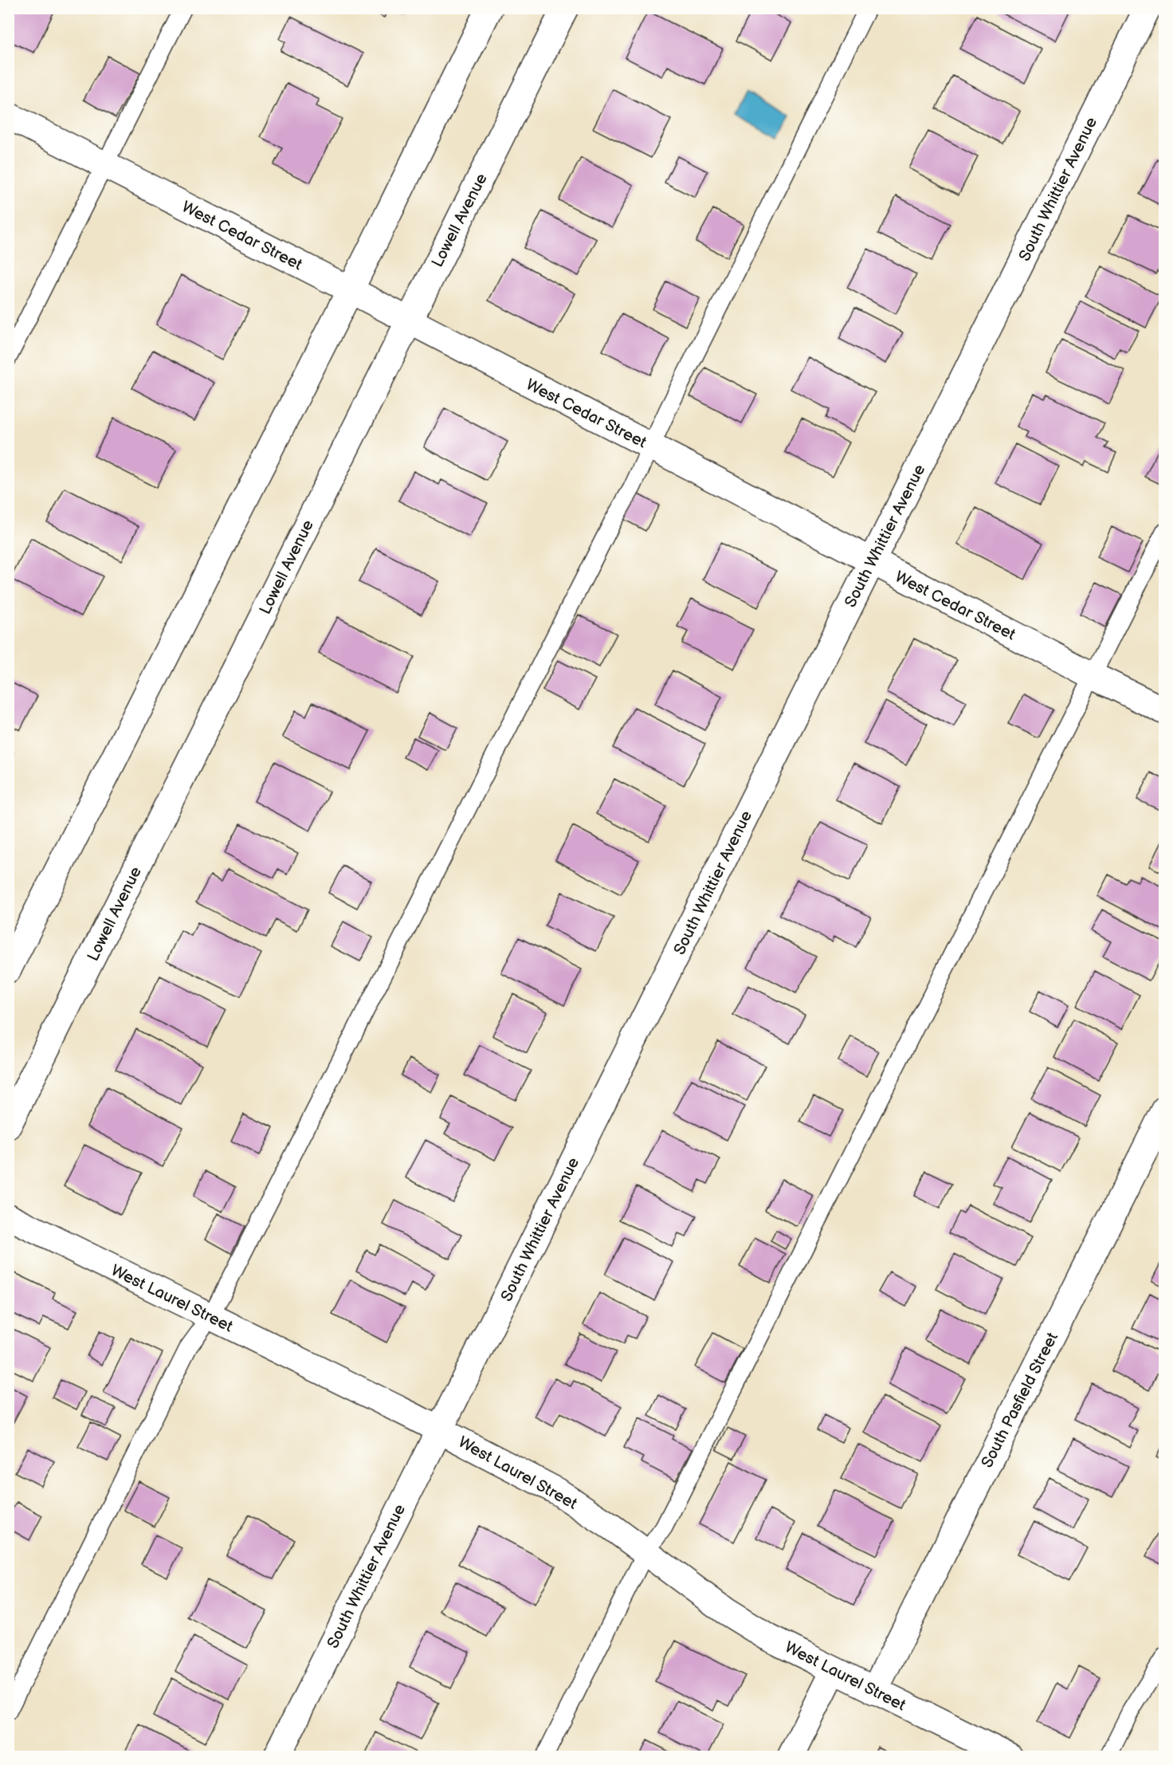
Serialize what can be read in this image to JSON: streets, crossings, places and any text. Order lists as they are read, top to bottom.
{
  "streets": {
    "street": [
      "South Whittier Avenue",
      "Lowell Avenue",
      "West Cedar Street",
      "West Laurel Street",
      "South Pasfield Street"
    ]
  },
  "crossings": [
    ["South Whittier Avenue", "West Cedar Street"],
    ["South Whittier Avenue", "West Laurel Street"],
    ["Lowell Avenue", "West Cedar Street"],
    ["West Laurel Street", "South Pasfield Street"]
  ]
}
